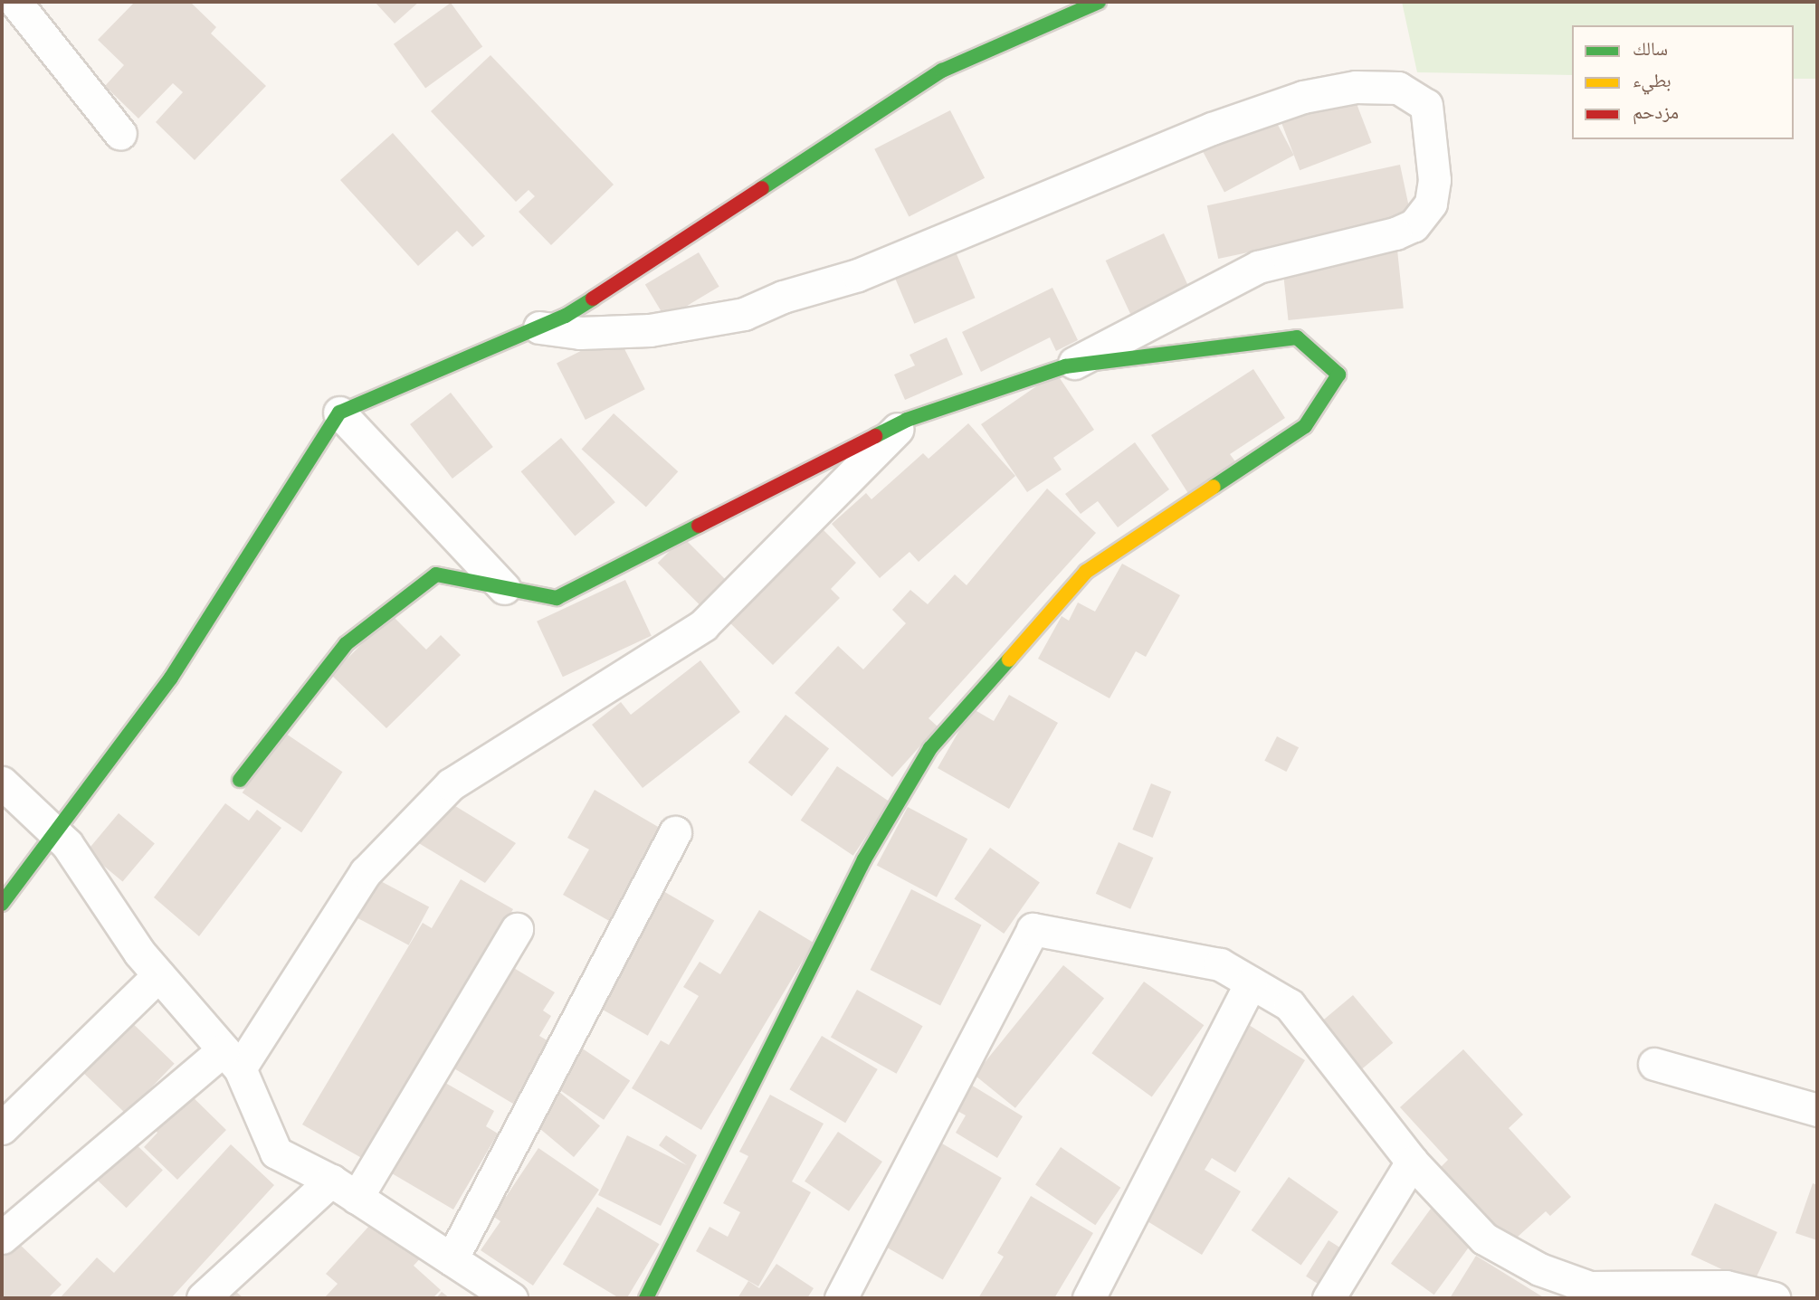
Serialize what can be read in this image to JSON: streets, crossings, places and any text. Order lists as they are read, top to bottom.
{
  "legend": ["سالك", "بطيء", "مزدحم"]
}
